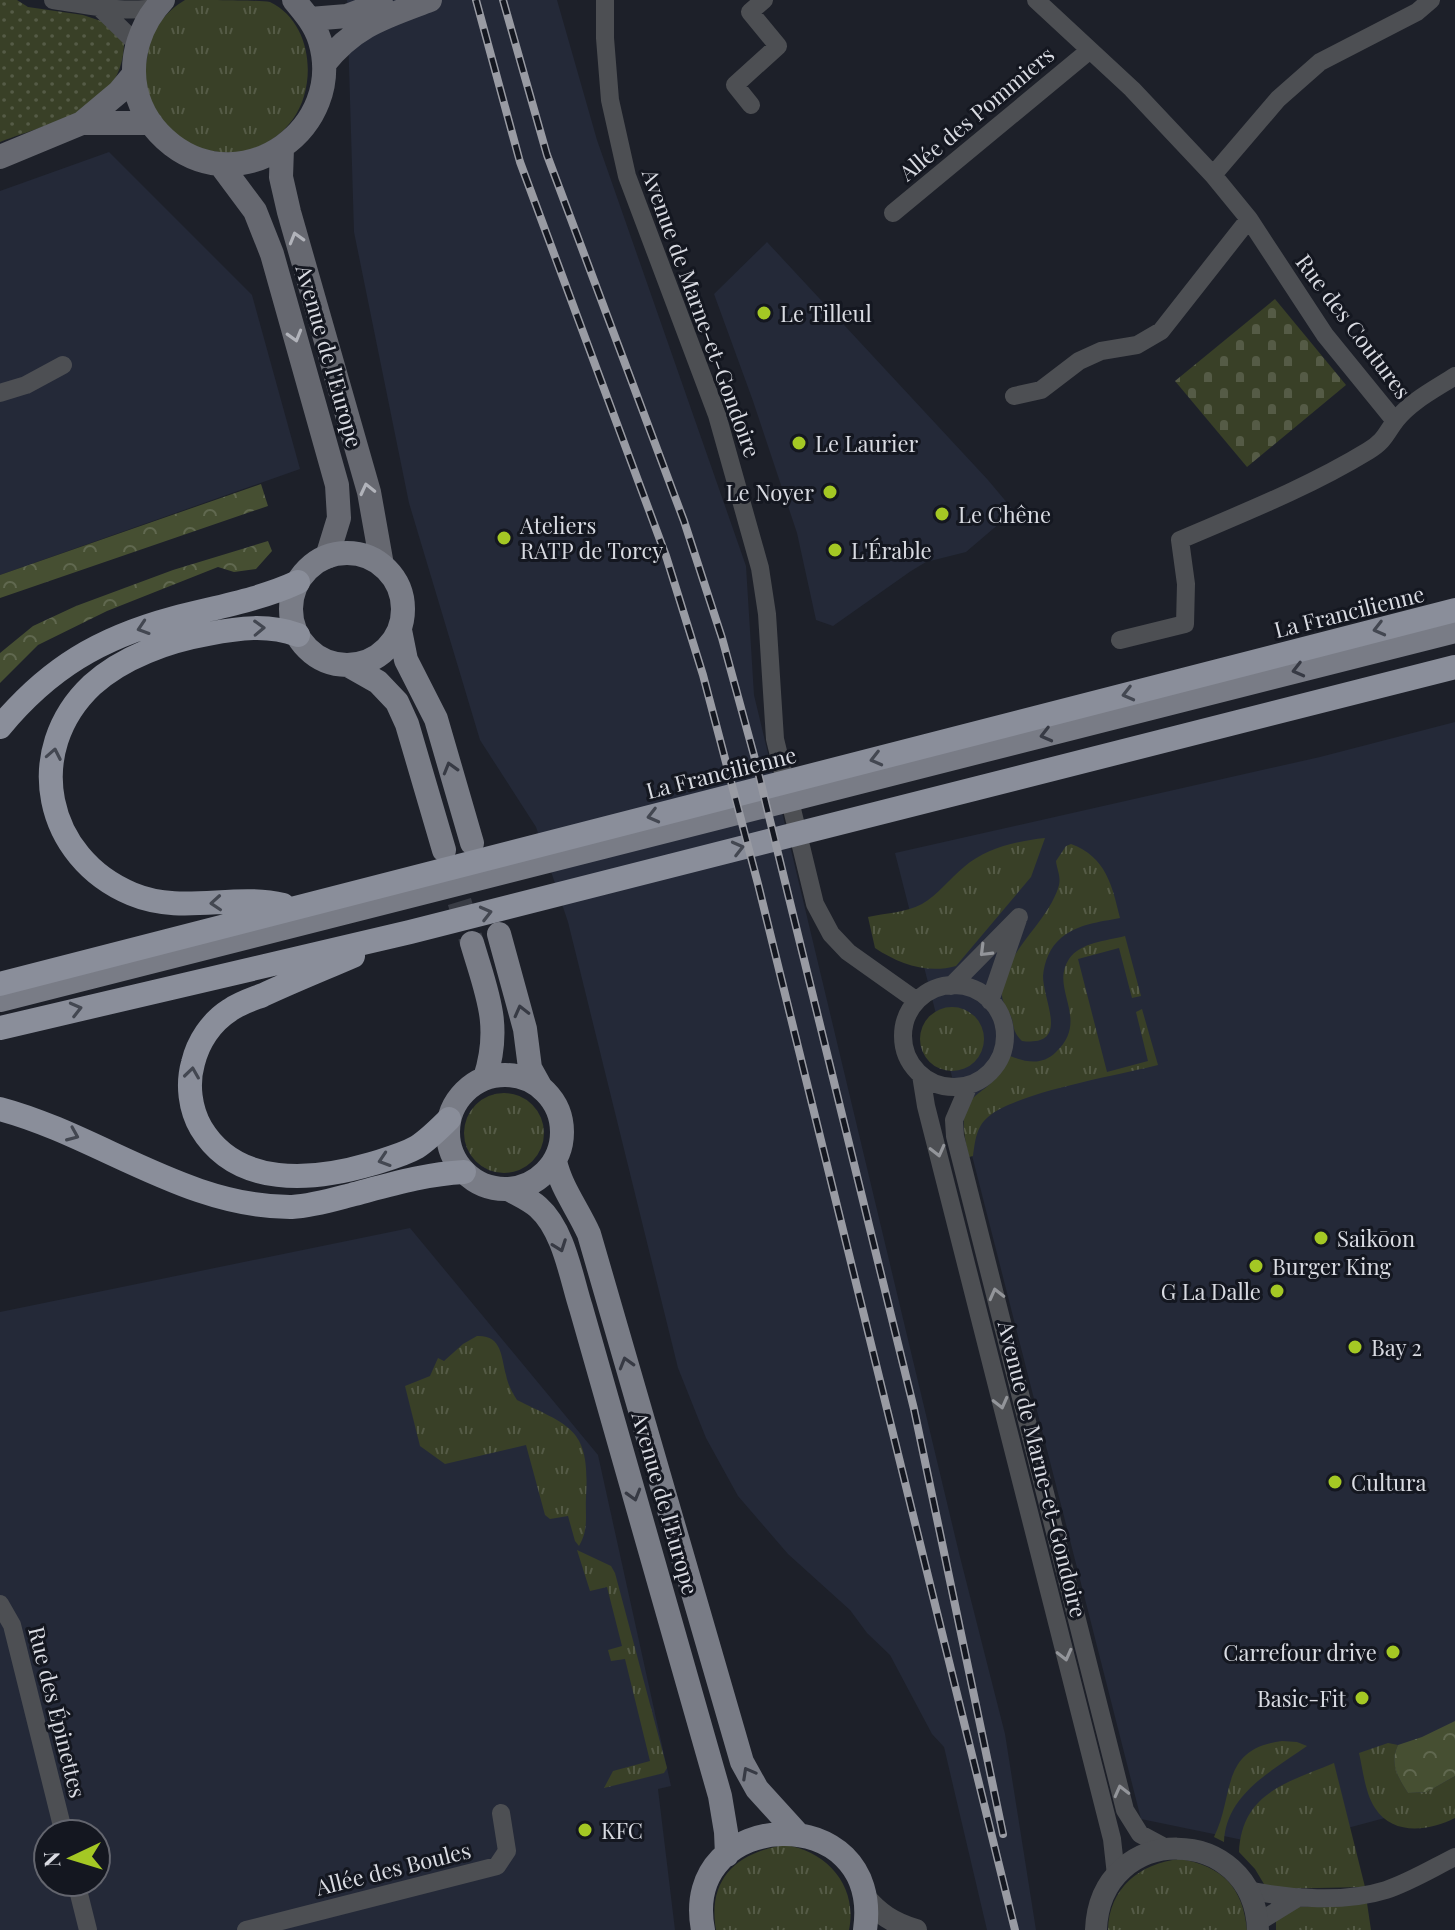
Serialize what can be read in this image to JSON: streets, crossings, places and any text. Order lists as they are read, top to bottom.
{
  "streets": {
    "highway": ["La Francilienne"],
    "main road": ["Avenue de l'Europe"],
    "street": [
      "Allée des Pommiers",
      "Avenue de Marne-et-Gondoire",
      "Rue des Coutures",
      "Rue des Épinettes",
      "Allée des Boules"
    ]
  },
  "crossings": [
    ["Allée des Pommiers", "Rue des Coutures"]
  ],
  "places": [
    "Le Tilleul",
    "Le Laurier",
    "Le Noyer",
    "Le Chêne",
    "Ateliers RATP de Torcy",
    "L'Érable",
    "Saikōon",
    "Burger King",
    "G La Dalle",
    "Bay 2",
    "Cultura",
    "Carrefour drive",
    "Basic-Fit",
    "KFC"
  ],
  "north": "left"
}
